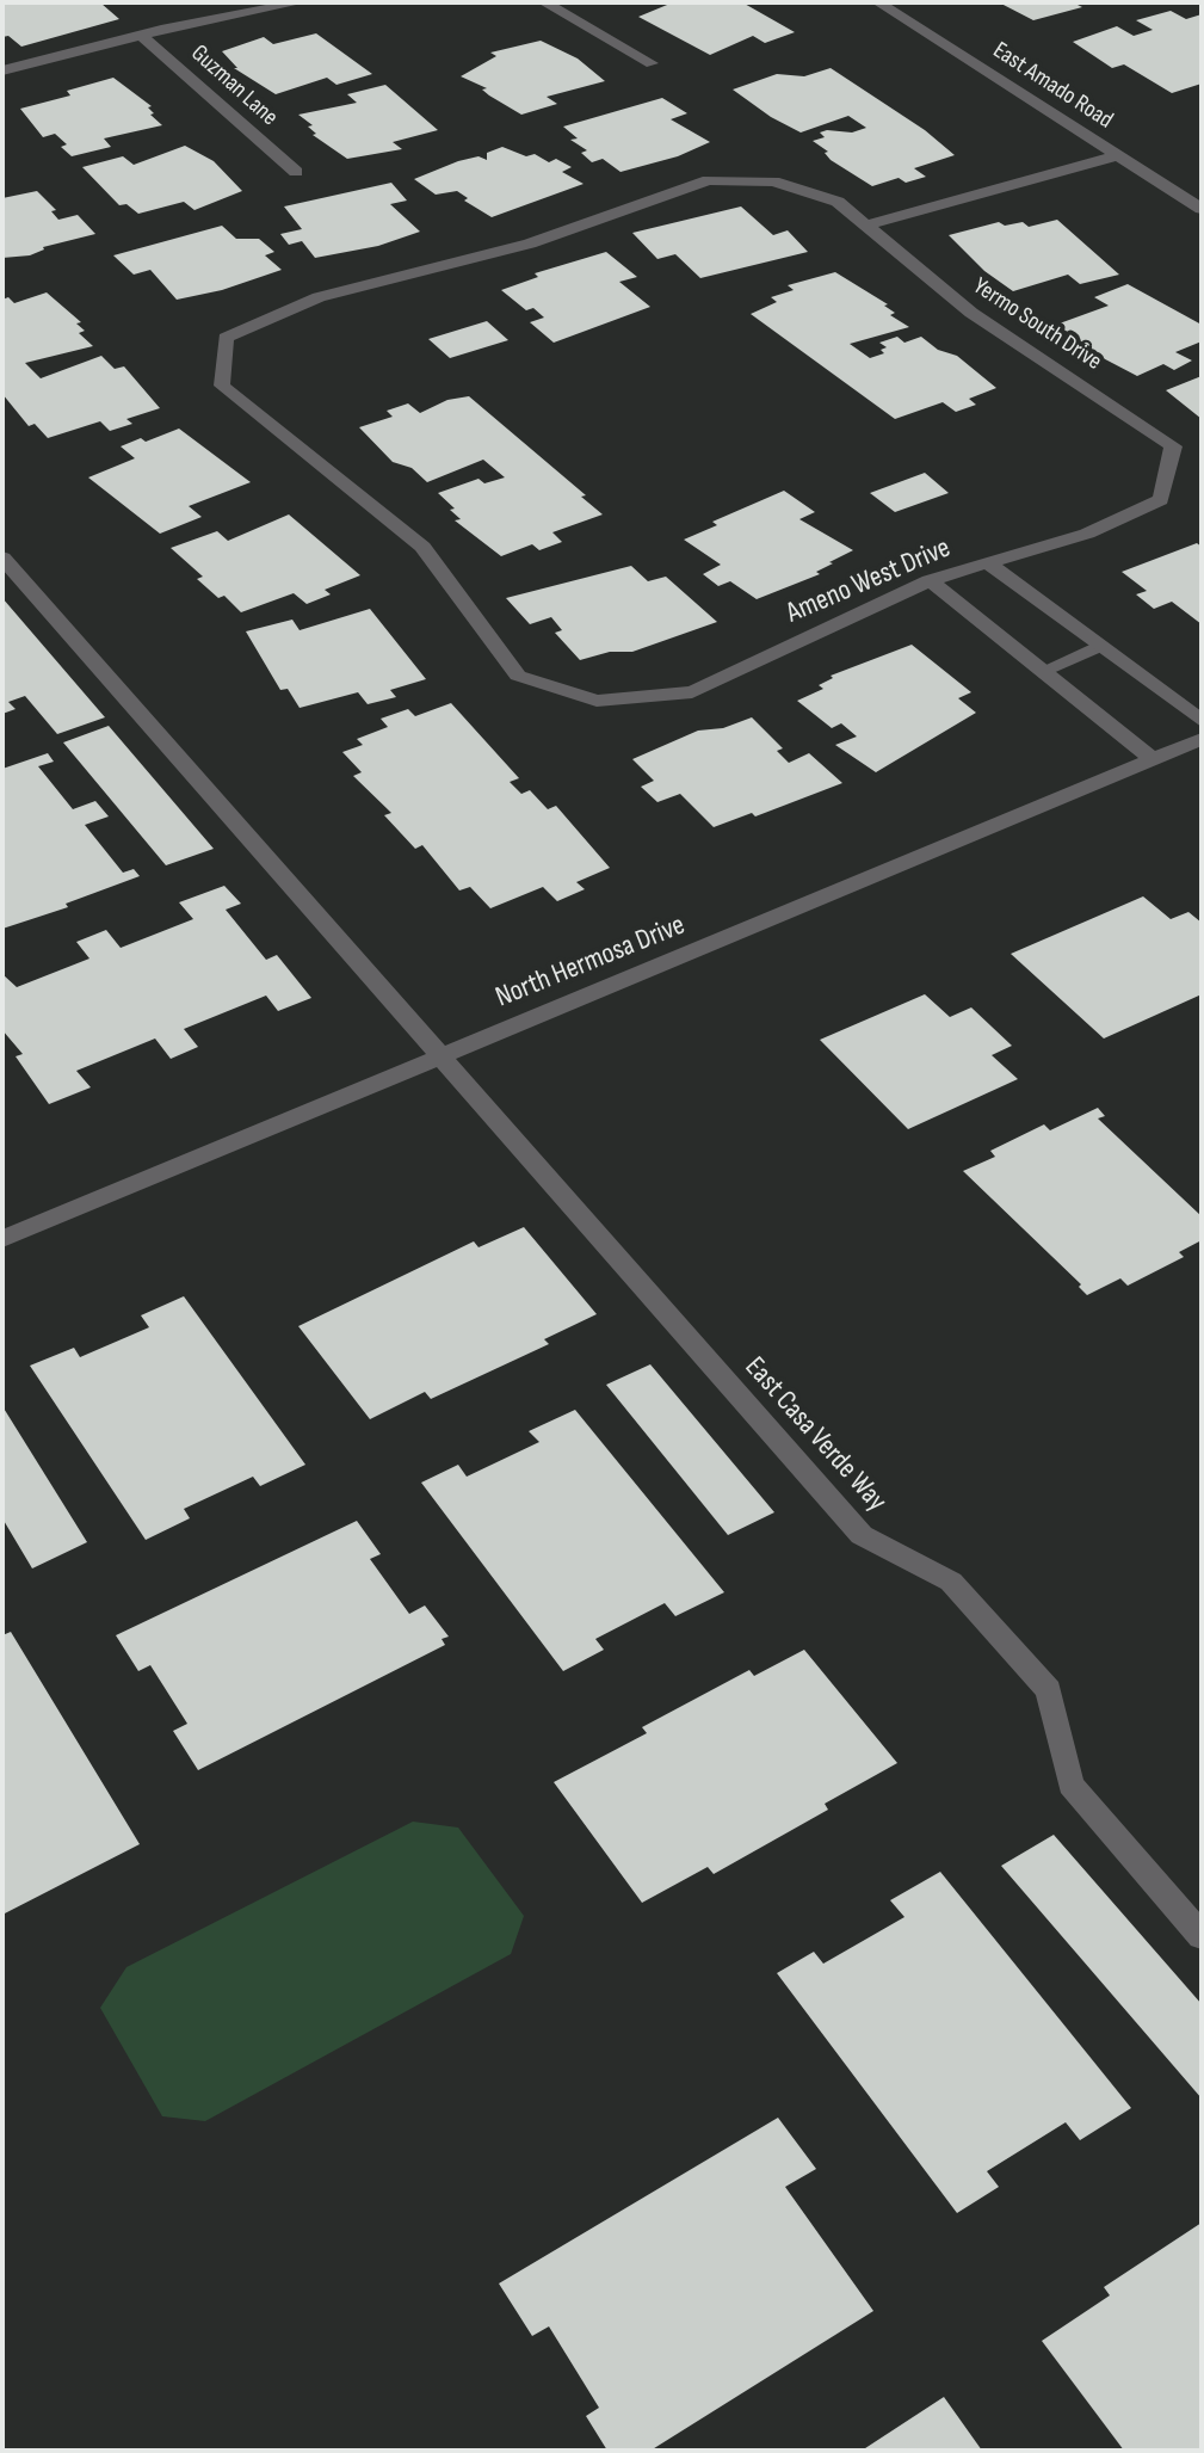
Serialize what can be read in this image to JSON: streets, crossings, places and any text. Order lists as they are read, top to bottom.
{
  "streets": {
    "street": [
      "Guzman Lane",
      "East Amado Road",
      "Yermo South Drive",
      "Ameno West Drive",
      "North Hermosa Drive",
      "East Casa Verde Way"
    ]
  },
  "crossings": [
    ["Yermo South Drive", "Ameno West Drive"],
    ["North Hermosa Drive", "East Casa Verde Way"]
  ]
}
